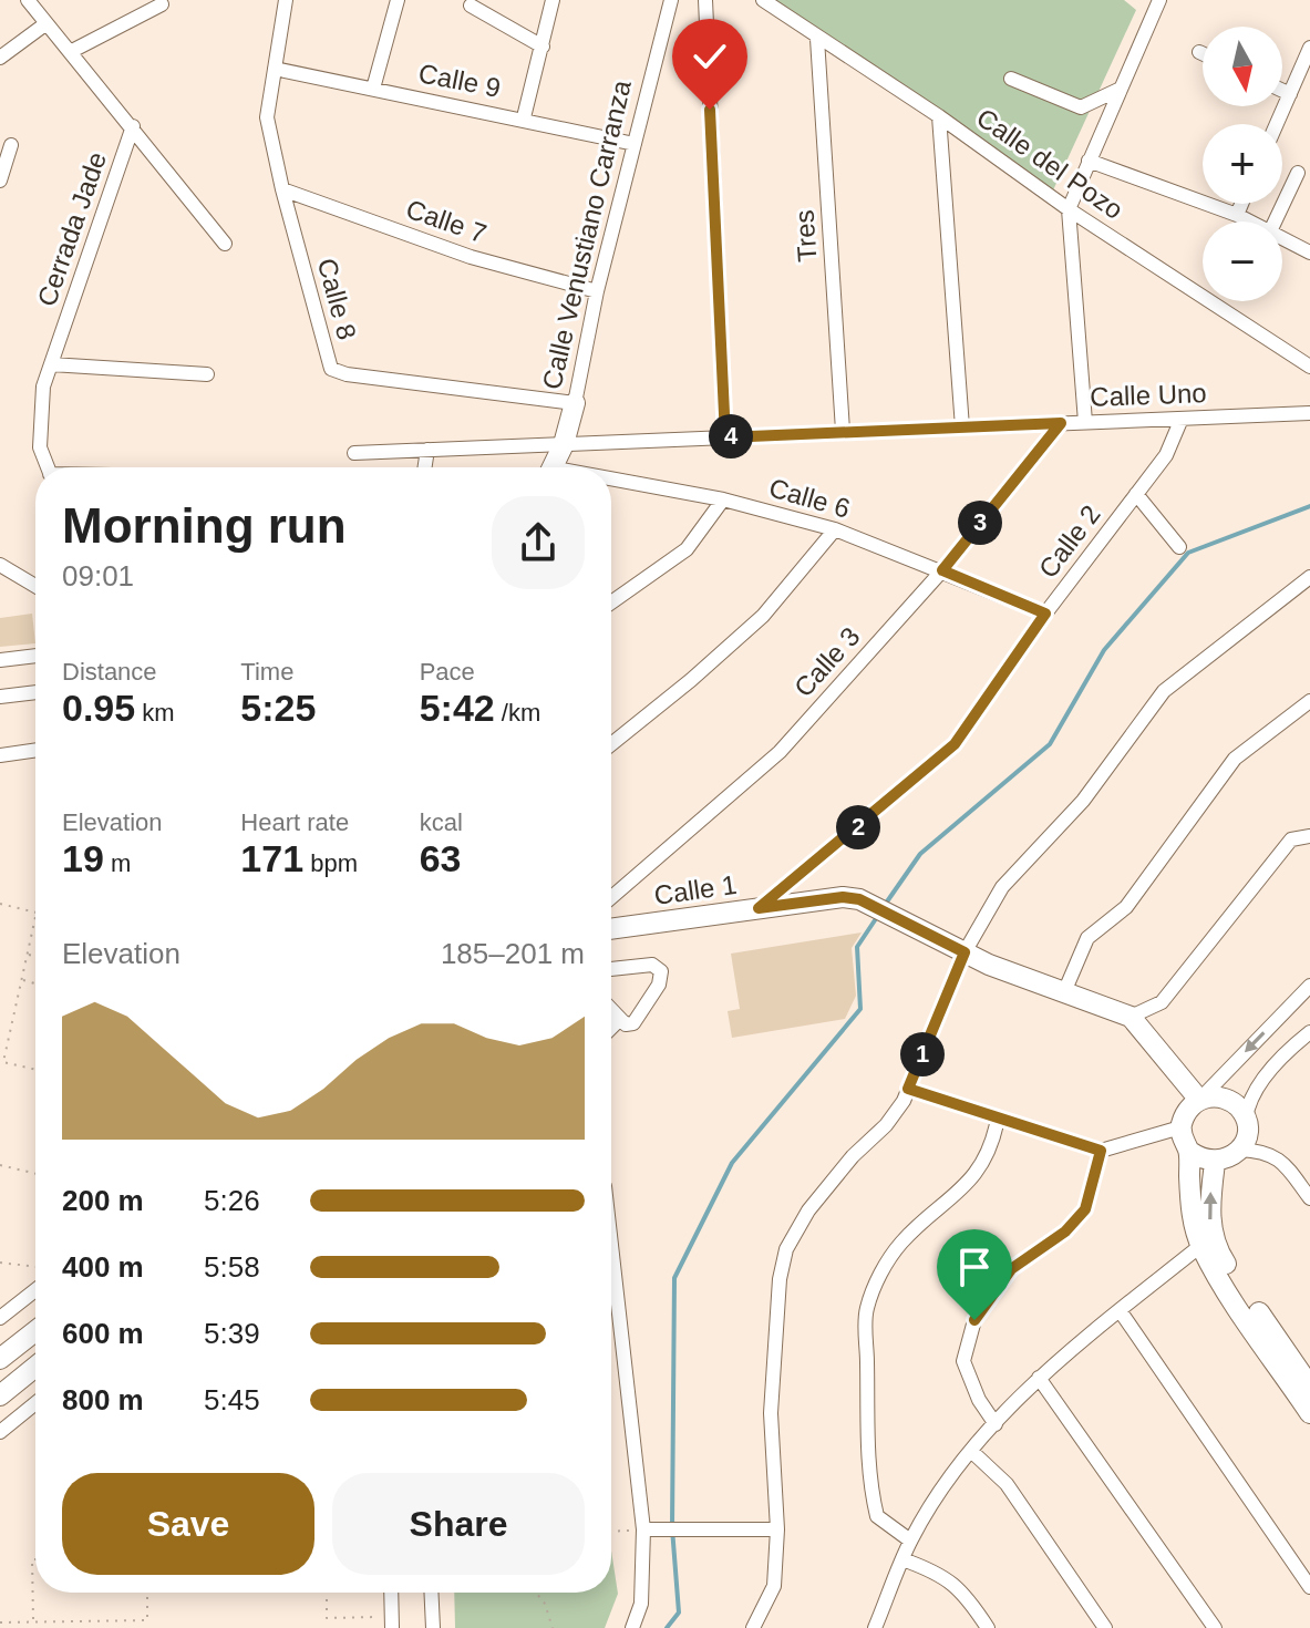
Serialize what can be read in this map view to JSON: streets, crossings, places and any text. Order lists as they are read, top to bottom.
{
  "streets": {
    "street": [
      "Calle 9",
      "Calle del Pozo",
      "Calle 7",
      "Cerrada Jade",
      "Calle Venustiano Carranza",
      "Tres",
      "Calle 8",
      "Calle Uno",
      "Calle 6",
      "Calle 2",
      "Calle 3",
      "Calle 1"
    ]
  },
  "crossings": [
    ["Calle 9", "Calle Venustiano Carranza"],
    ["Calle 9", "Calle 8"],
    ["Calle del Pozo", "Tres"],
    ["Calle 7", "Calle Venustiano Carranza"],
    ["Calle 7", "Calle 8"],
    ["Calle Venustiano Carranza", "Calle 8"],
    ["Calle Venustiano Carranza", "Calle Uno"],
    ["Tres", "Calle Uno"],
    ["Calle Uno", "Calle 2"],
    ["Calle Uno", "Calle 3"],
    ["Calle 6", "Calle 2"],
    ["Calle 6", "Calle 3"],
    ["Calle 2", "Calle 1"]
  ],
  "north": "bottom",
  "page": {
    "map_buttons": ["+", "−"],
    "pins": [
      "4",
      "3",
      "2",
      "1"
    ],
    "heading": ["Morning run", "09:01"],
    "stats": [
      ["Distance", "0.95 km"],
      ["Time", "5:25"],
      ["Pace", "5:42 /km"],
      ["Elevation", "19 m"],
      ["Heart rate", "171 bpm"],
      ["kcal", "63"]
    ],
    "chart": ["Elevation", "185–201 m"],
    "list": [
      {
        "name": "200 m",
        "note": "5:26"
      },
      {
        "name": "400 m",
        "note": "5:58"
      },
      {
        "name": "600 m",
        "note": "5:39"
      },
      {
        "name": "800 m",
        "note": "5:45"
      }
    ],
    "buttons": ["Save", "Share"]
  }
}
